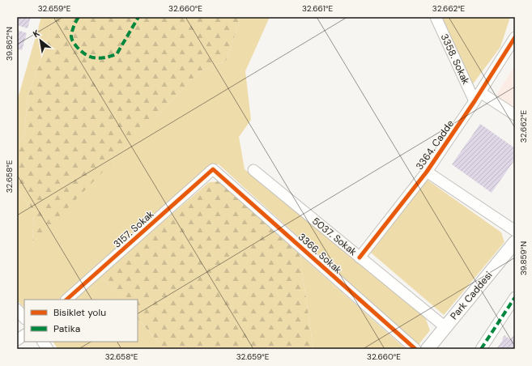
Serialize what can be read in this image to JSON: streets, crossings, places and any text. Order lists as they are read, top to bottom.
{
  "streets": {
    "street": [
      "3358. Sokak",
      "3364. Cadde",
      "3157. Sokak",
      "5037. Sokak",
      "3366. Sokak",
      "Park Caddesi"
    ]
  },
  "crossings": [
    ["3358. Sokak", "3364. Cadde"],
    ["3364. Cadde", "5037. Sokak"],
    ["3157. Sokak", "3366. Sokak"],
    ["5037. Sokak", "Park Caddesi"]
  ],
  "legend": ["Bisiklet yolu", "Patika"],
  "north": "top left",
  "coordinates": [
    "32.659°E",
    "32.660°E",
    "32.661°E",
    "32.662°E",
    "39.862°N",
    "32.658°E",
    "39.859°N"
  ]
}
